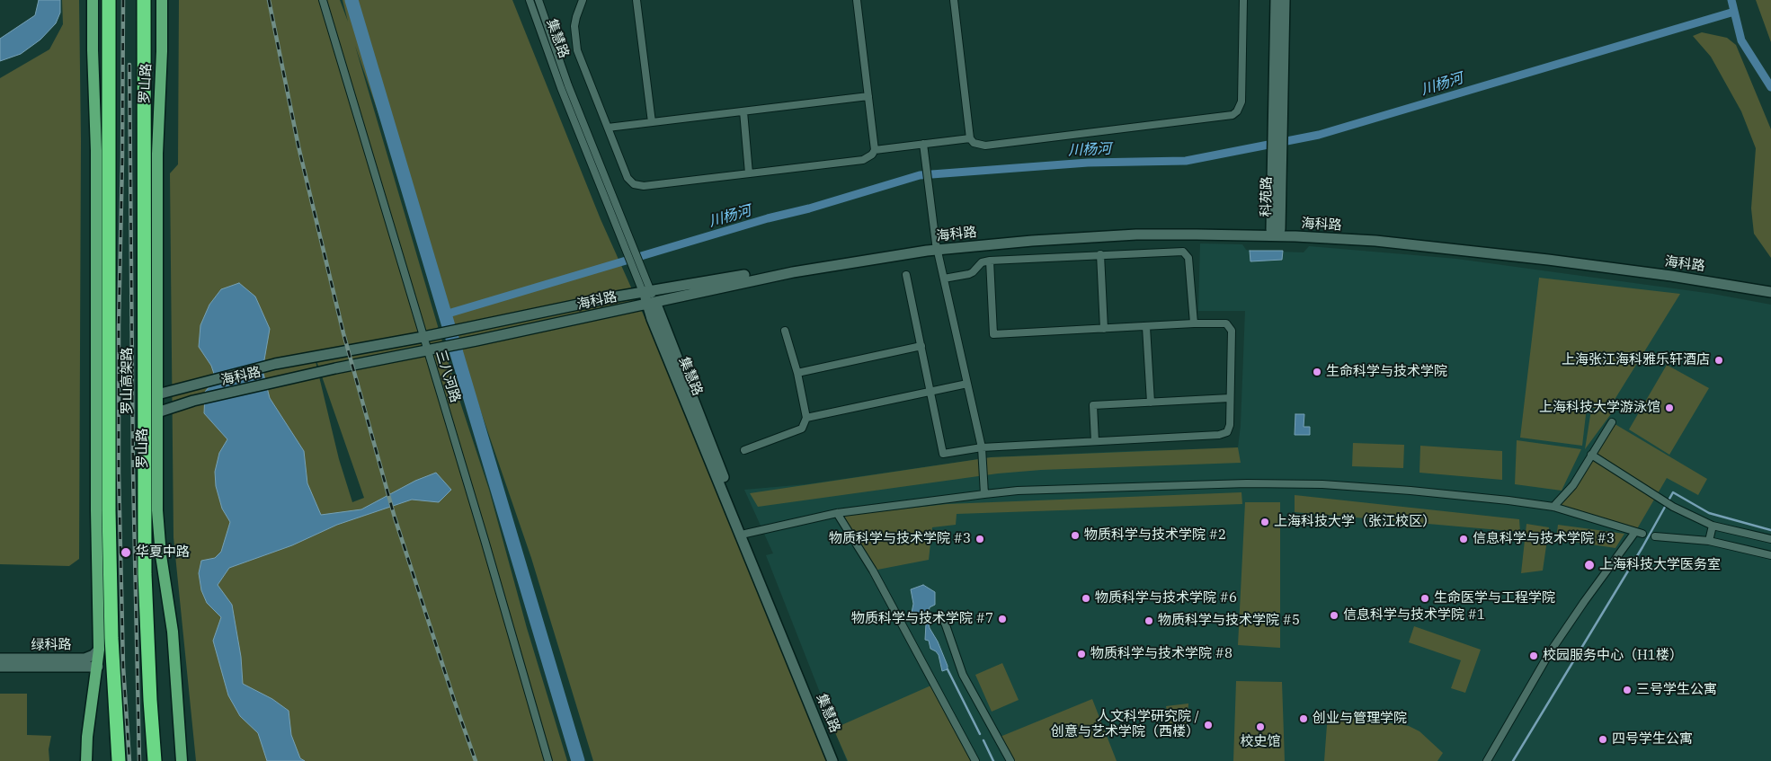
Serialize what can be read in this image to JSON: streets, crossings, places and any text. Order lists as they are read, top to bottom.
{
  "streets": {
    "highway": ["罗山高架路"],
    "main road": ["罗山路"],
    "street": [
      "集慧路",
      "科苑路",
      "海科路",
      "三八河路",
      "绿科路"
    ]
  },
  "crossings": [
    ["集慧路", "海科路"],
    ["罗山路", "海科路"],
    ["科苑路", "海科路"],
    ["海科路", "三八河路"]
  ],
  "water": ["川杨河"],
  "places": [
    "上海张江海科雅乐轩酒店",
    "生命科学与技术学院",
    "上海科技大学游泳馆",
    "上海科技大学（张江校区）",
    "物质科学与技术学院 #2",
    "物质科学与技术学院 #3",
    "信息科学与技术学院 #3",
    "华夏中路",
    "上海科技大学医务室",
    "物质科学与技术学院 #6",
    "生命医学与工程学院",
    "信息科学与技术学院 #1",
    "物质科学与技术学院 #7",
    "物质科学与技术学院 #5",
    "物质科学与技术学院 #8",
    "校园服务中心（H1楼）",
    "三号学生公寓",
    "创业与管理学院",
    "人文科学研究院 / 创意与艺术学院（西楼）",
    "校史馆",
    "四号学生公寓"
  ]
}
